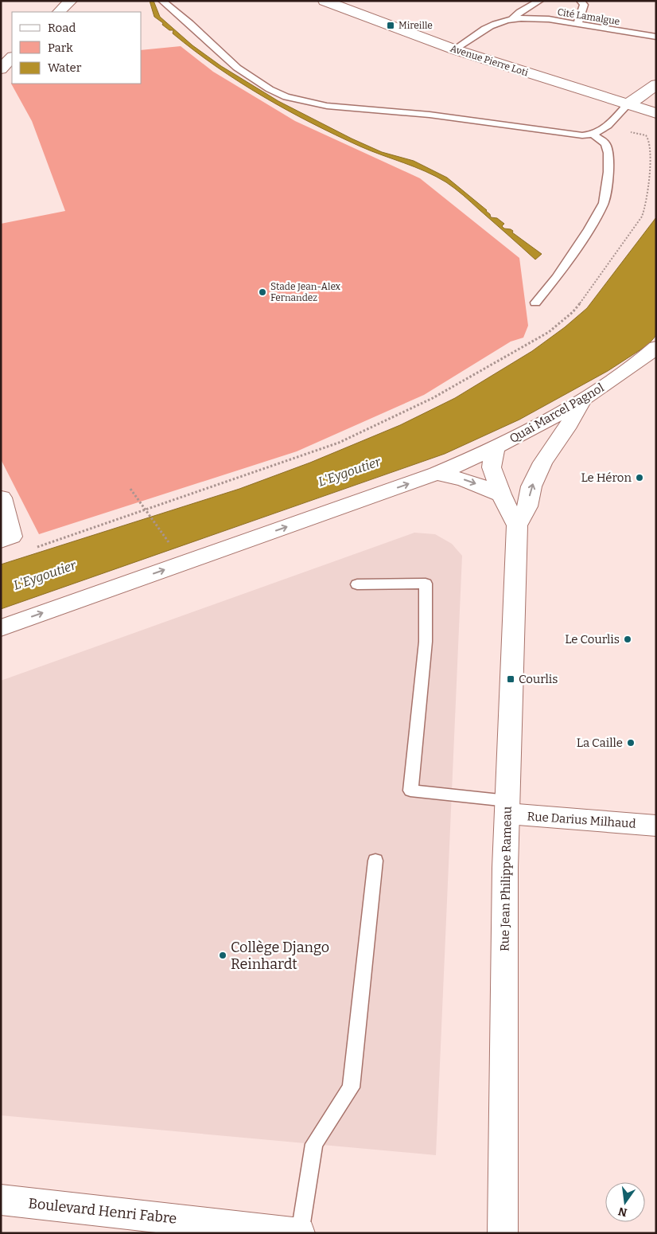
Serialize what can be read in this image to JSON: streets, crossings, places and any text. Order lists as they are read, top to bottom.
{
  "streets": {
    "street": [
      "Avenue Pierre Loti",
      "Quai Marcel Pagnol",
      "Rue Darius Milhaud",
      "Rue Jean Philippe Rameau",
      "Boulevard Henri Fabre"
    ],
    "lane": ["Cité Lamalgue"]
  },
  "crossings": [
    ["Cité Lamalgue", "Avenue Pierre Loti"],
    ["Quai Marcel Pagnol", "Rue Jean Philippe Rameau"],
    ["Rue Darius Milhaud", "Rue Jean Philippe Rameau"]
  ],
  "one_way": ["Quai Marcel Pagnol"],
  "water": ["L'Eygoutier"],
  "places": {
    "transit": ["Mireille", "Courlis"],
    "other": [
      "Stade Jean-Alex Fernandez",
      "Le Héron",
      "Le Courlis",
      "La Caille",
      "Collège Django Reinhardt"
    ]
  },
  "legend": ["Road", "Park", "Water"],
  "north": "bottom"
}
